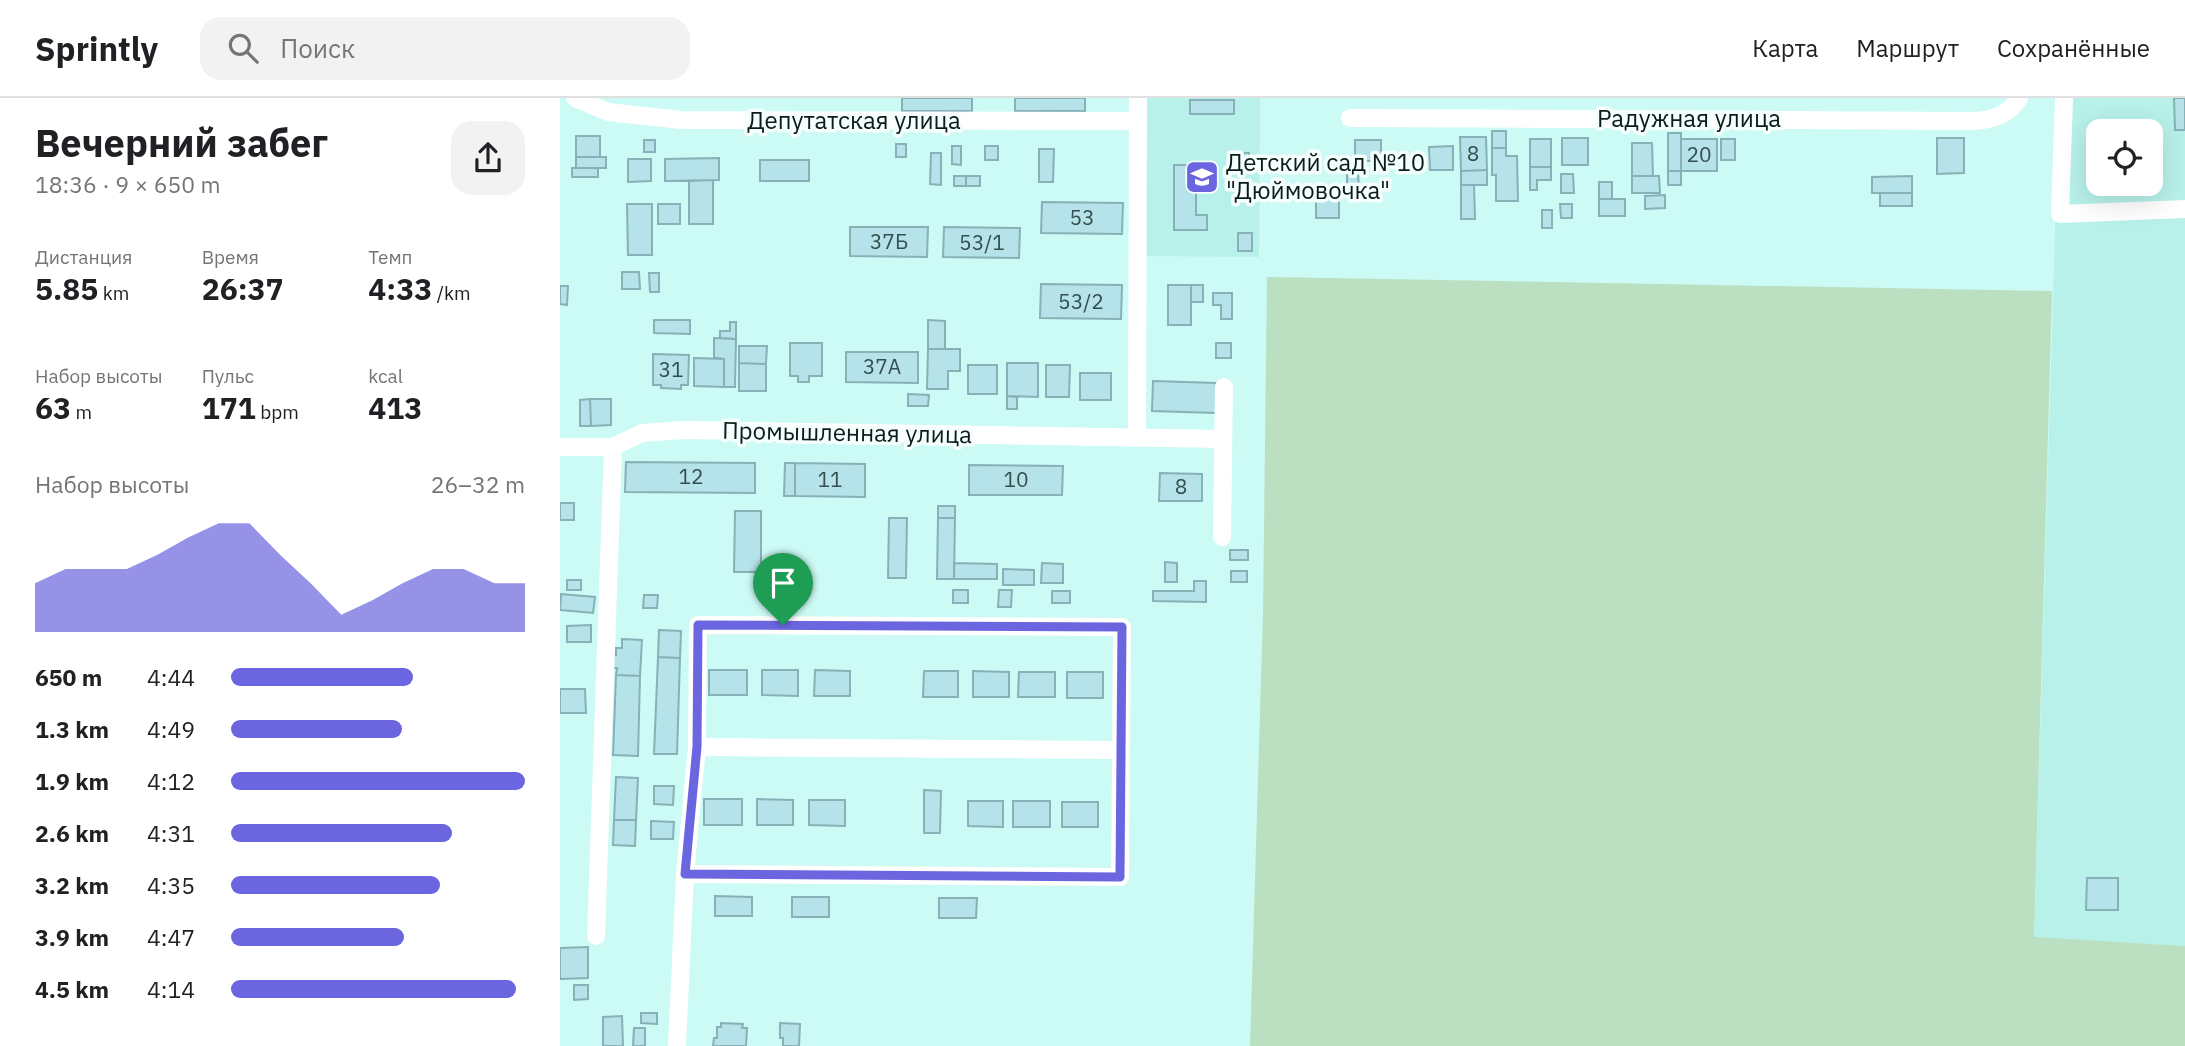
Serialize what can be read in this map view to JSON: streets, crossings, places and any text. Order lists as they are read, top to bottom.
{
  "streets": {
    "street": ["Радужная улица", "Депутатская улица", "Промышленная улица"]
  },
  "places": {
    "school or university": ["Детский сад №10 \"Дюймовочка\""]
  },
  "house_numbers": [
    "8",
    "20",
    "53",
    "37Б",
    "53/1",
    "53/2",
    "37А",
    "31",
    "12",
    "11",
    "10",
    "8"
  ],
  "page": {
    "header": "Sprintly",
    "search": "Поиск",
    "nav": ["Карта", "Маршрут", "Сохранённые"],
    "heading": ["Вечерний забег", "18:36 · 9 × 650 m"],
    "stats": [
      ["Дистанция", "5.85 km"],
      ["Время", "26:37"],
      ["Темп", "4:33 /km"],
      ["Набор высоты", "63 m"],
      ["Пульс", "171 bpm"],
      ["kcal", "413"]
    ],
    "chart": ["Набор высоты", "26–32 m"],
    "list": [
      {
        "name": "650 m",
        "note": "4:44"
      },
      {
        "name": "1.3 km",
        "note": "4:49"
      },
      {
        "name": "1.9 km",
        "note": "4:12"
      },
      {
        "name": "2.6 km",
        "note": "4:31"
      },
      {
        "name": "3.2 km",
        "note": "4:35"
      },
      {
        "name": "3.9 km",
        "note": "4:47"
      },
      {
        "name": "4.5 km",
        "note": "4:14"
      }
    ]
  }
}
